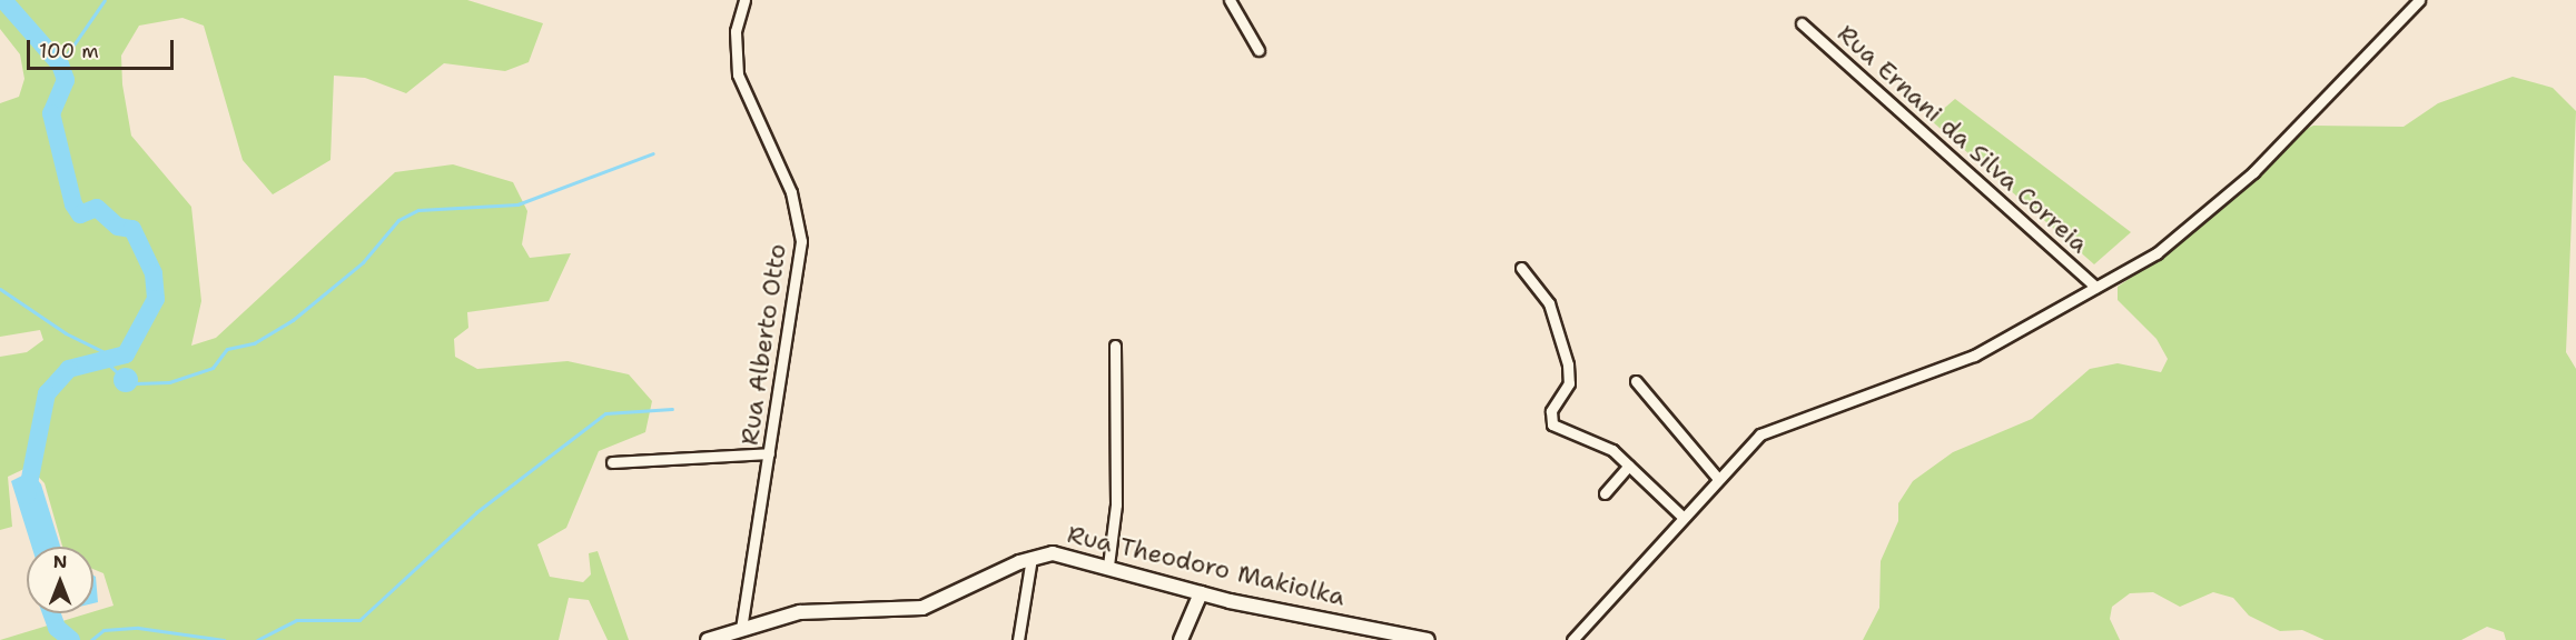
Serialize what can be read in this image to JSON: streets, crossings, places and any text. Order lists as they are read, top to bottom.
{
  "streets": {
    "main road": ["Rua Theodoro Makiolka"],
    "street": ["Rua Ernani da Silva Correia", "Rua Alberto Otto"]
  },
  "crossings": [
    ["Rua Alberto Otto", "Rua Theodoro Makiolka"]
  ],
  "scale_bar": "100 m",
  "north": "top"
}
